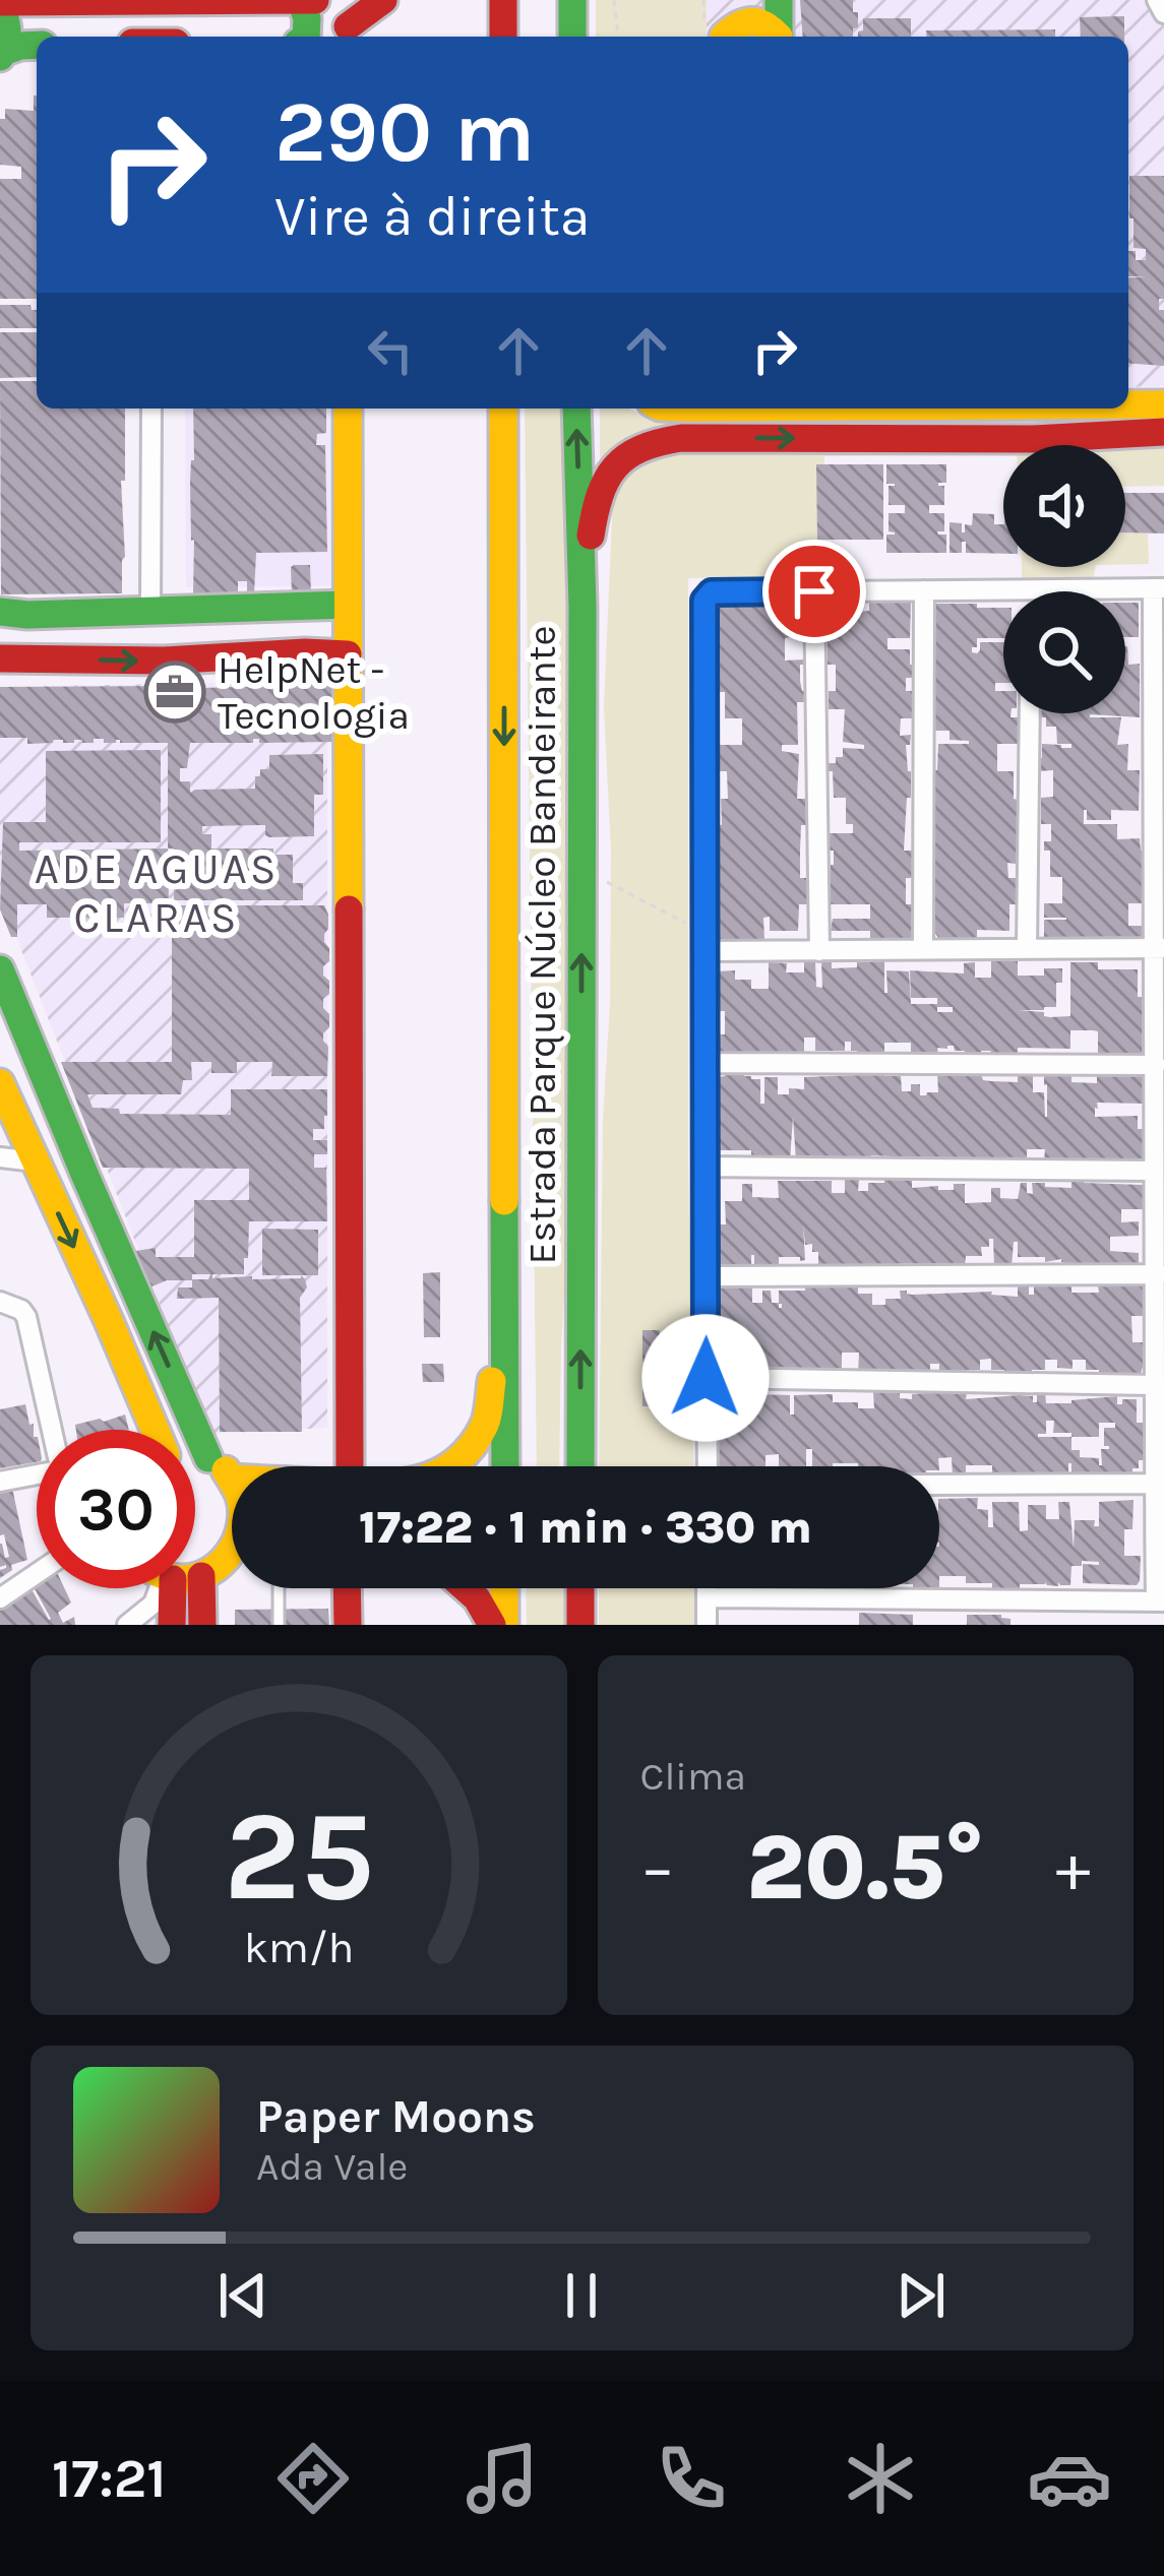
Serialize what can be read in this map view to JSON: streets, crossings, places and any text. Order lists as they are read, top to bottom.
{
  "streets": {
    "main road": ["Estrada Parque Núcleo Bandeirante"]
  },
  "districts": ["ADE AGUAS CLARAS"],
  "places": {
    "office": ["HelpNet - Tecnologia"]
  },
  "page": {
    "turn": ["290 m", "Vire à direita"],
    "limit": "30",
    "trip": "17:22 · 1 min · 330 m",
    "tile": "Clima",
    "heat": ["−", "20.5°", "+"],
    "song": ["Paper Moons", "Ada Vale"],
    "tabs": "17:21",
    "gauge": ["25", "km/h"]
  }
}
